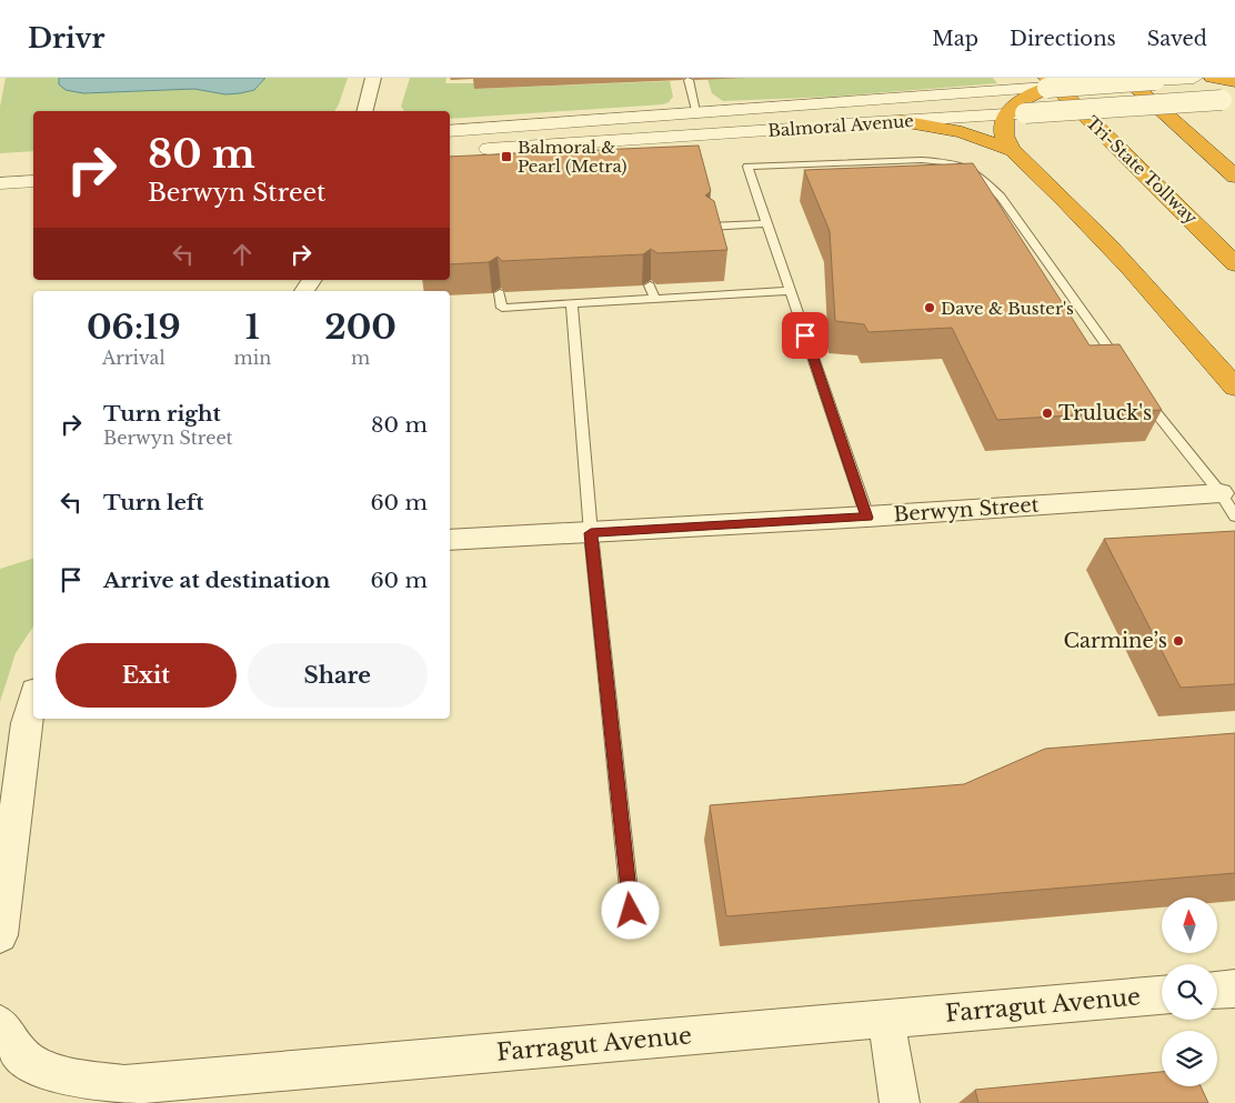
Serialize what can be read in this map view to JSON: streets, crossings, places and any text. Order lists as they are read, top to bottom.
{
  "streets": {
    "highway": ["Tri-State Tollway"],
    "street": ["Balmoral Avenue", "Berwyn Street", "Farragut Avenue"]
  },
  "places": {
    "transit": ["Balmoral & Pearl (Metra)"],
    "other": ["Dave & Buster's", "Truluck's", "Carmine’s"]
  },
  "north": "top",
  "page": {
    "header": "Drivr",
    "nav": ["Map", "Directions", "Saved"],
    "turn": ["80 m", "Berwyn Street"],
    "eta": [
      "06:19",
      "Arrival",
      "1",
      "min",
      "200",
      "m"
    ],
    "list": [
      {
        "name": "Turn right",
        "note": "Berwyn Street",
        "value": "80 m"
      },
      {
        "name": "Turn left",
        "value": "60 m"
      },
      {
        "name": "Arrive at destination",
        "value": "60 m"
      }
    ],
    "buttons": ["Exit", "Share"]
  }
}
